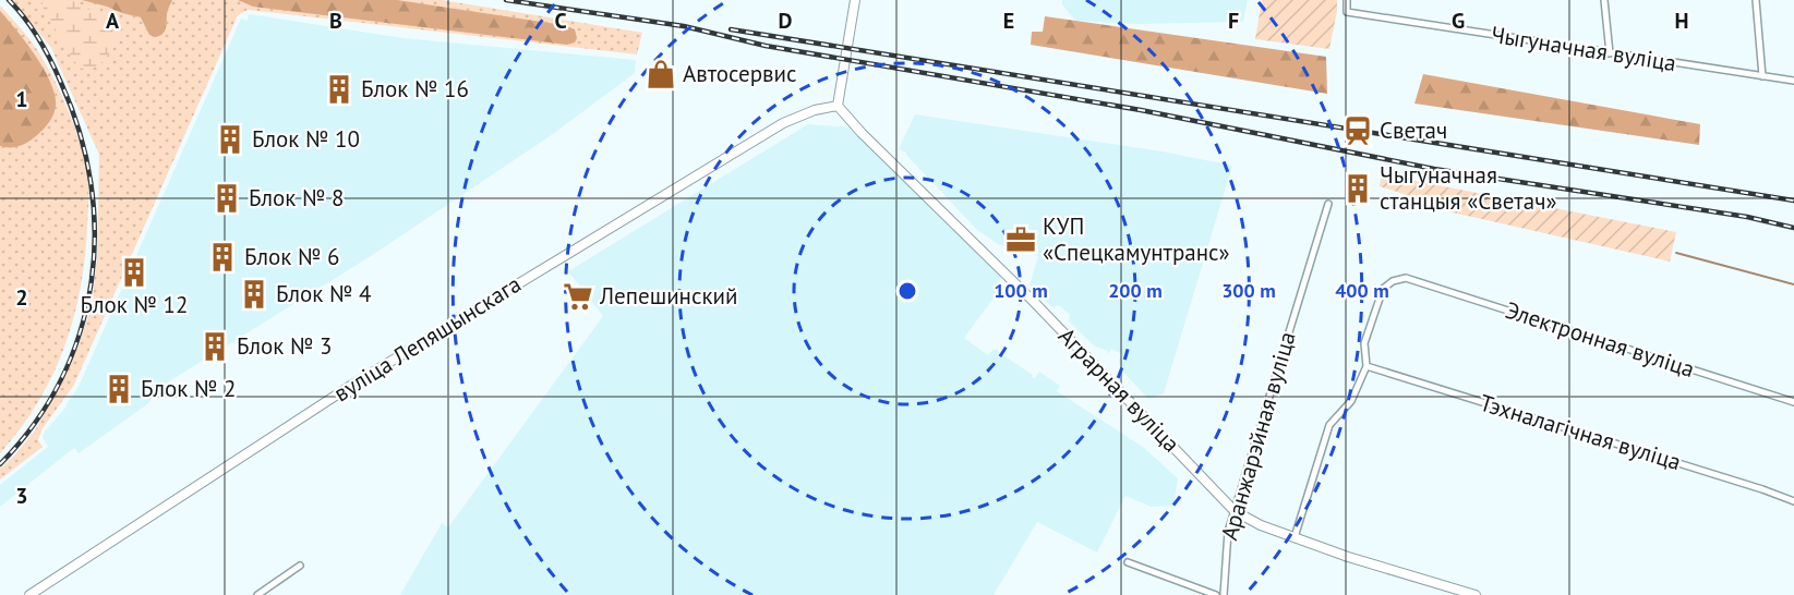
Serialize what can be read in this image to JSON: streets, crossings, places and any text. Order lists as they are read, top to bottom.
{
  "streets": {
    "street": [
      "Чыгуначная вуліца",
      "вуліца Лепяшынскага",
      "Электронная вуліца",
      "Аграрная вуліца",
      "Тэхналагічная вуліца",
      "Аранжарэйная вуліца"
    ]
  },
  "crossings": [
    ["вуліца Лепяшынскага", "Аграрная вуліца"],
    ["Электронная вуліца", "Тэхналагічная вуліца"],
    ["Аграрная вуліца", "Аранжарэйная вуліца"]
  ],
  "places": {
    "shop": ["Автосервис"],
    "building": [
      "Блок № 16",
      "Блок № 10",
      "Чыгуначная станцыя «Светач»",
      "Блок № 8",
      "Блок № 6",
      "Блок № 12",
      "Блок № 4",
      "Блок № 3",
      "Блок № 2"
    ],
    "station": ["Светач"],
    "office": ["КУП «Спецкамунтранс»"],
    "supermarket": ["Лепешинский"]
  },
  "grid": {
    "columns": [
      "A",
      "B",
      "C",
      "D",
      "E",
      "F",
      "G",
      "H"
    ],
    "rows": ["1", "2", "3"]
  },
  "rings": [
    "100 m",
    "200 m",
    "300 m",
    "400 m"
  ]
}
